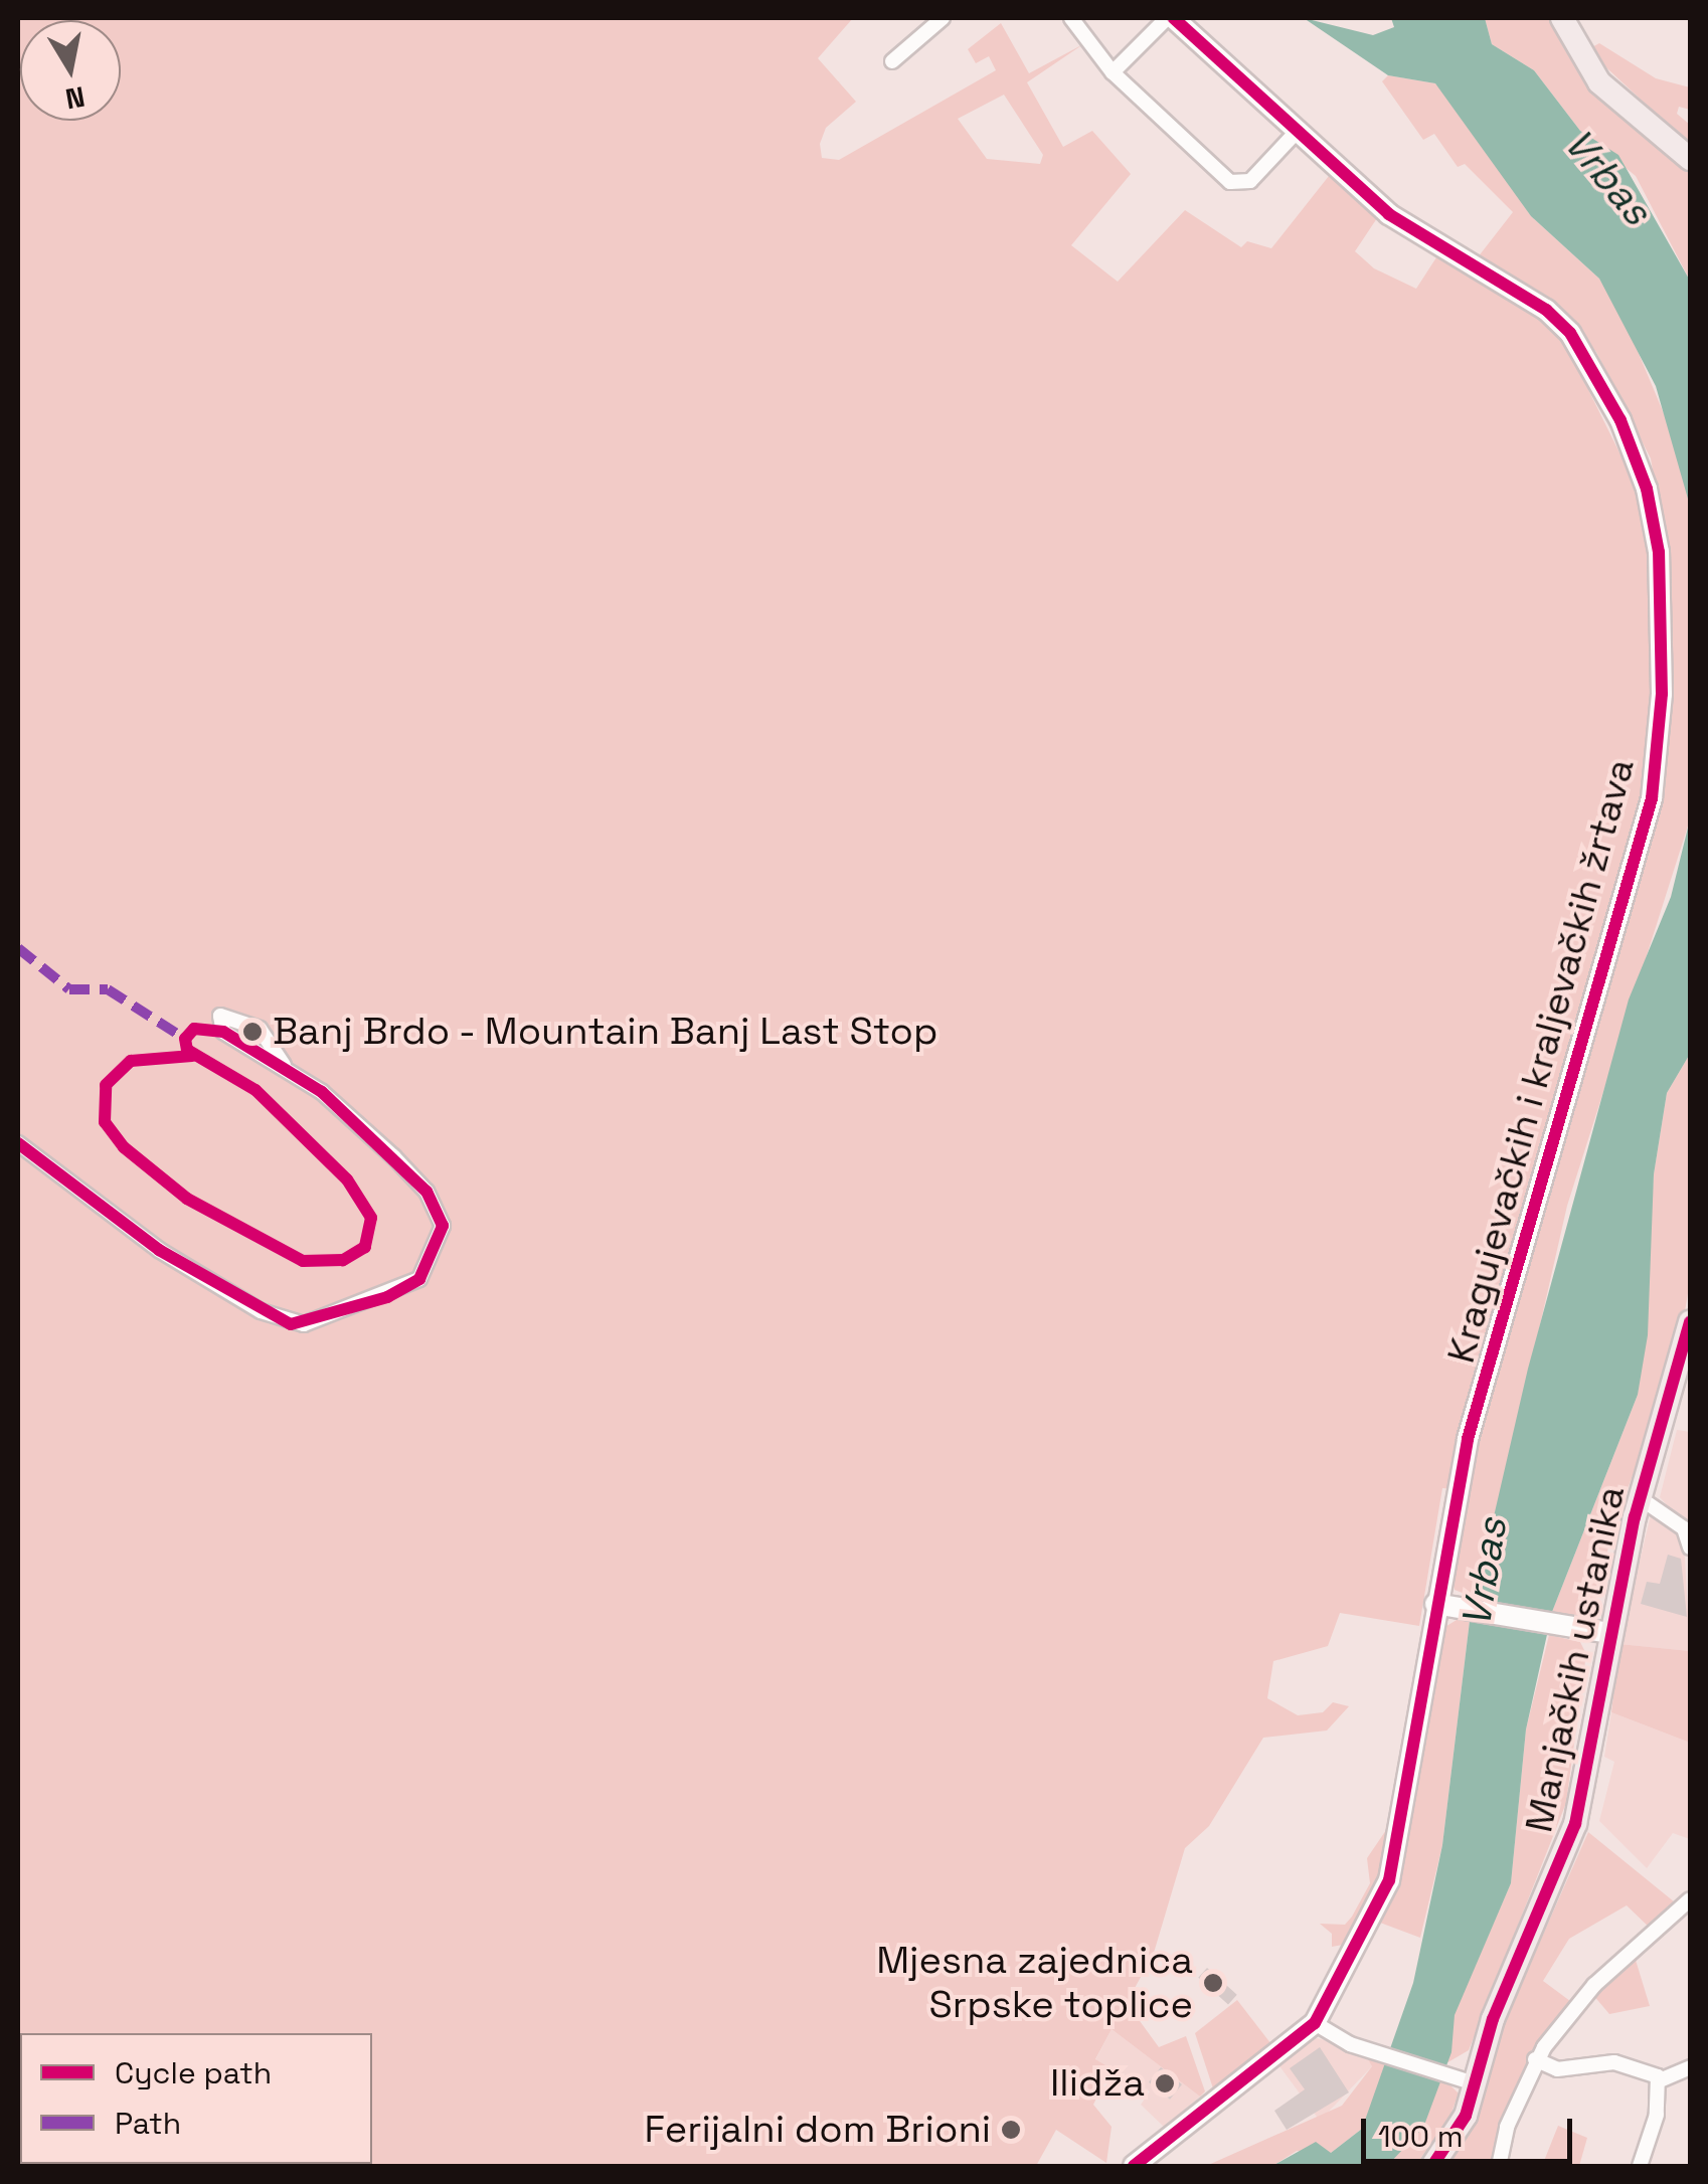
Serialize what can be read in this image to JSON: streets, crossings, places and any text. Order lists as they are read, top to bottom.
{
  "streets": {
    "main road": ["Manjačkih ustanika"],
    "street": ["Kragujevačkih i kraljevačkih žrtava"]
  },
  "water": ["Vrbas"],
  "places": [
    "Banj Brdo - Mountain Banj Last Stop",
    "Mjesna zajednica Srpske toplice",
    "Ilidža",
    "Ferijalni dom Brioni"
  ],
  "legend": ["Cycle path", "Path"],
  "scale_bar": "100 m",
  "north": "bottom"
}
